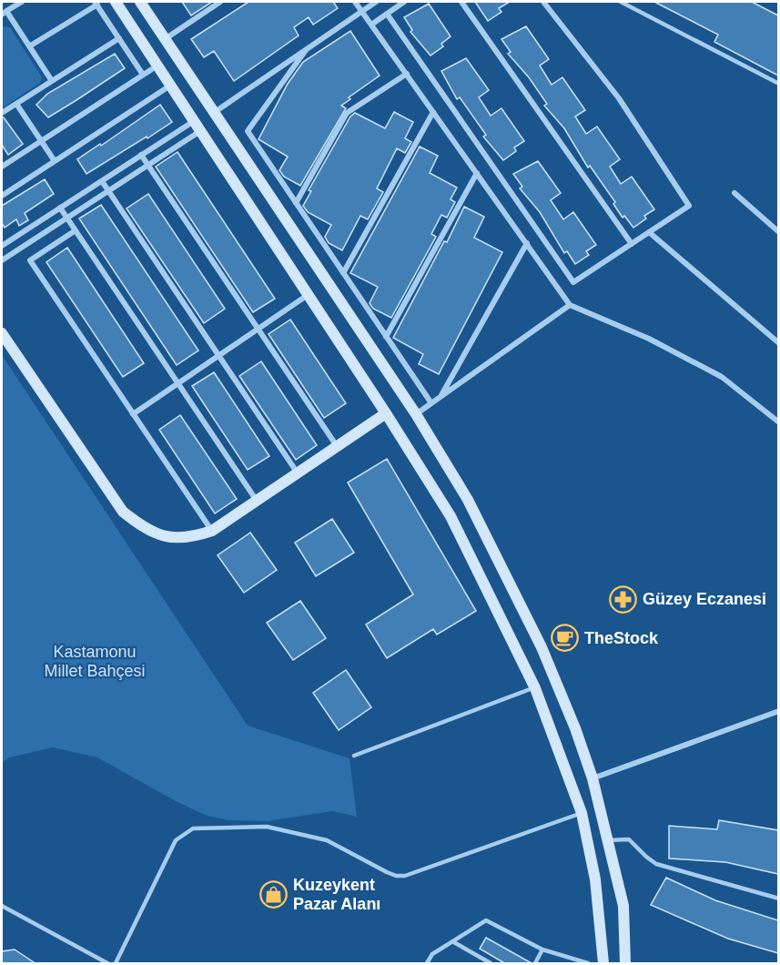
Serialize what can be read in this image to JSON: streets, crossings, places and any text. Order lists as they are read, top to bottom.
{
  "parks": ["Kastamonu Millet Bahçesi"],
  "places": {
    "pharmacy": ["Güzey Eczanesi"],
    "cafe": ["TheStock"],
    "shop": ["Kuzeykent Pazar Alanı"]
  }
}
